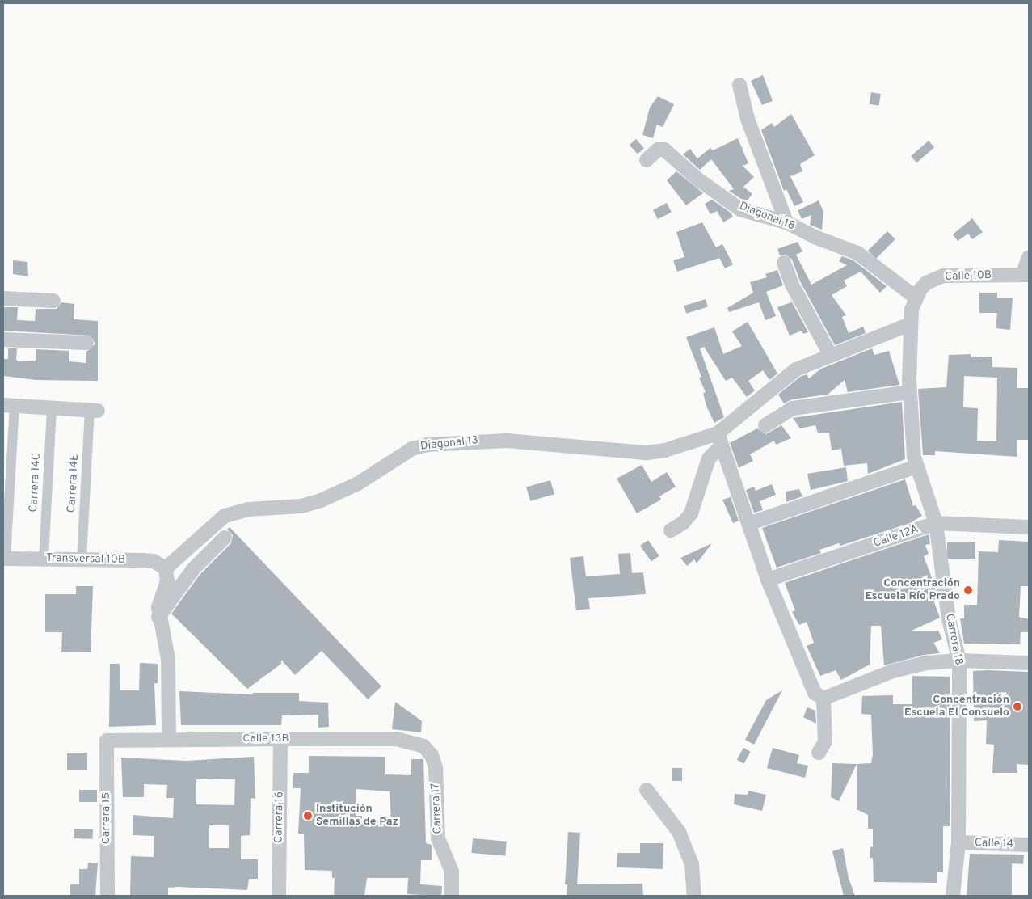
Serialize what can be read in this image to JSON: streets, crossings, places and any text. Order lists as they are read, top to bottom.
{
  "streets": {
    "street": [
      "Diagonal 18",
      "Calle 10B",
      "Diagonal 13",
      "Carrera 14C",
      "Carrera 14E",
      "Calle 12A",
      "Transversal 10B",
      "Carrera 18",
      "Calle 13B",
      "Carrera 17",
      "Carrera 16",
      "Carrera 15",
      "Calle 14"
    ]
  },
  "crossings": [
    ["Diagonal 18", "Calle 10B"],
    ["Diagonal 18", "Carrera 18"],
    ["Calle 10B", "Carrera 18"],
    ["Diagonal 13", "Transversal 10B"],
    ["Carrera 14C", "Transversal 10B"],
    ["Carrera 14E", "Transversal 10B"],
    ["Calle 12A", "Carrera 18"],
    ["Carrera 18", "Calle 14"],
    ["Calle 13B", "Carrera 17"],
    ["Calle 13B", "Carrera 16"],
    ["Calle 13B", "Carrera 15"]
  ],
  "places": ["Concentración Escuela Río Prado", "Concentración Escuela El Consuelo", "Institución Semillas de Paz"]
}
